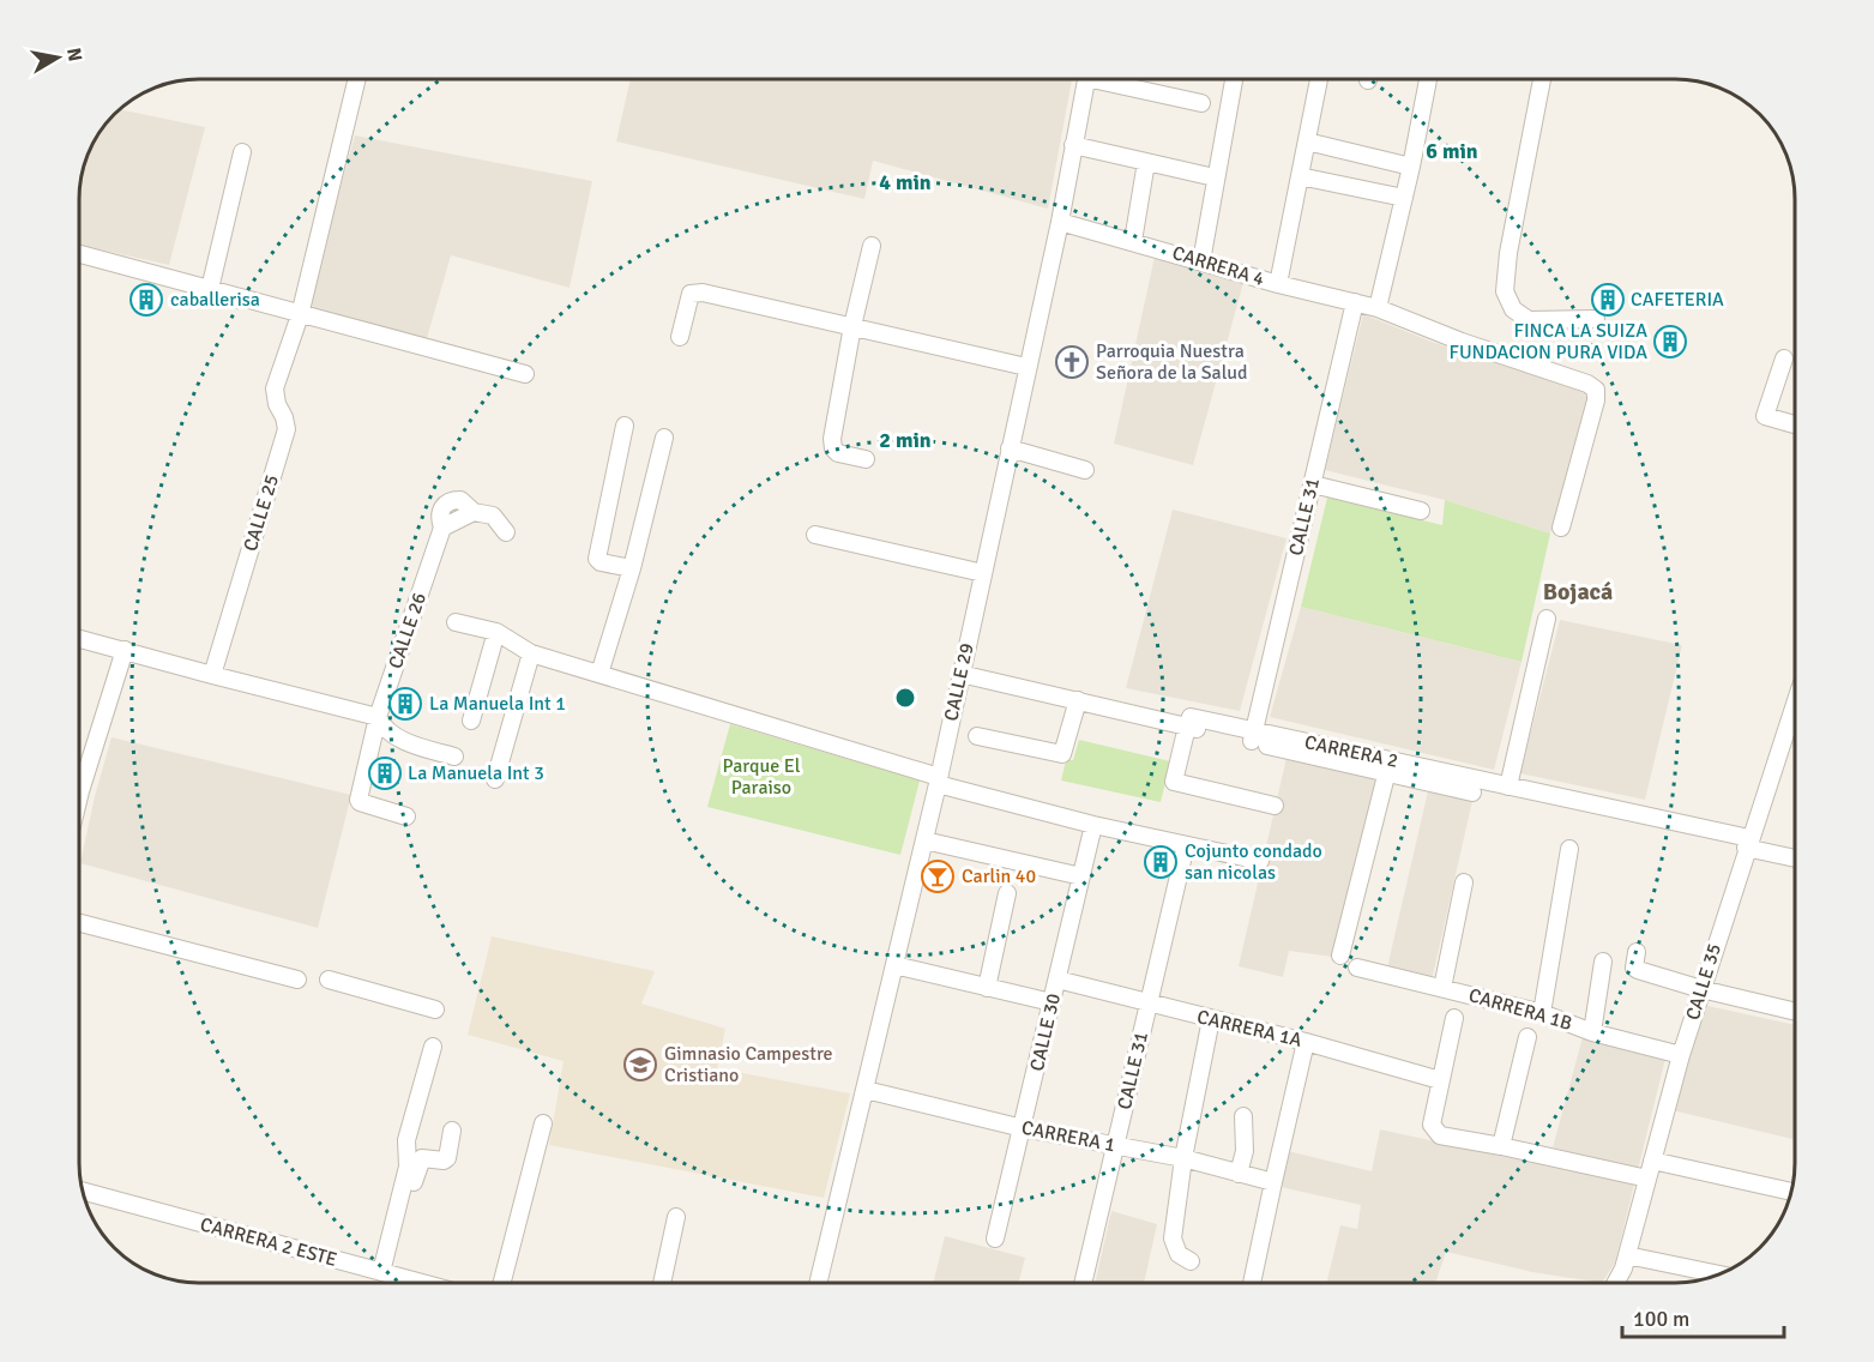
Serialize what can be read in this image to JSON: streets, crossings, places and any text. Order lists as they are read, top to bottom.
{
  "streets": {
    "street": [
      "CARRERA 4",
      "CALLE 25",
      "CALLE 31",
      "CALLE 26",
      "CALLE 29",
      "CARRERA 2",
      "CALLE 35",
      "CARRERA 1B",
      "CARRERA 1A",
      "CALLE 30",
      "CARRERA 1",
      "CARRERA 2 ESTE"
    ]
  },
  "crossings": [
    ["CARRERA 4", "CALLE 31"],
    ["CARRERA 4", "CALLE 29"],
    ["CALLE 31", "CARRERA 2"],
    ["CALLE 31", "CARRERA 1A"],
    ["CALLE 31", "CARRERA 1"],
    ["CALLE 29", "CARRERA 1"],
    ["CARRERA 2", "CALLE 35"],
    ["CALLE 35", "CARRERA 1B"],
    ["CARRERA 1A", "CALLE 30"],
    ["CALLE 30", "CARRERA 1"]
  ],
  "districts": ["Bojacá"],
  "parks": ["Parque El Paraiso"],
  "places": {
    "building": [
      "caballerisa",
      "CAFETERIA",
      "FINCA LA SUIZA FUNDACION PURA VIDA",
      "La Manuela Int 1",
      "La Manuela Int 3",
      "Cojunto condado san nicolas"
    ],
    "church": ["Parroquia Nuestra Señora de la Salud"],
    "bar": ["Carlin 40"],
    "school or university": ["Gimnasio Campestre Cristiano"]
  },
  "scale_bar": "100 m",
  "north": "right",
  "rings": ["6 min", "4 min", "2 min"]
}
